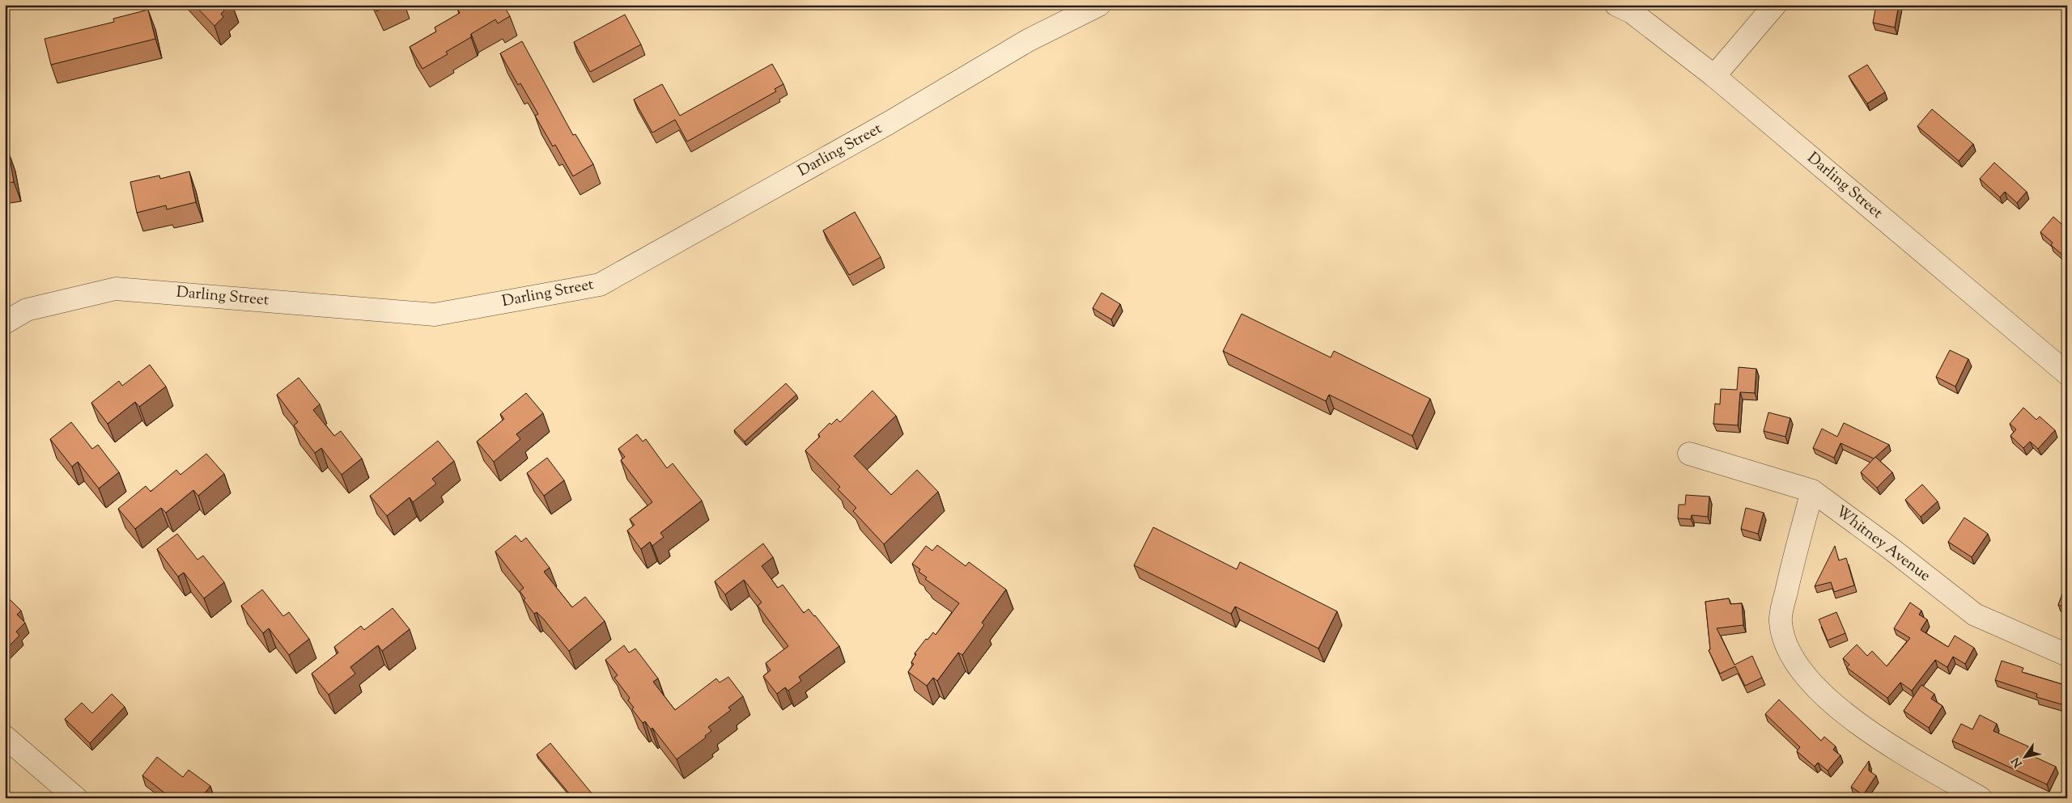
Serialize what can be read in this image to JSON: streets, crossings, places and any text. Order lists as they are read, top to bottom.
{
  "streets": {
    "street": ["Darling Street", "Whitney Avenue"]
  },
  "north": "bottom left"
}
